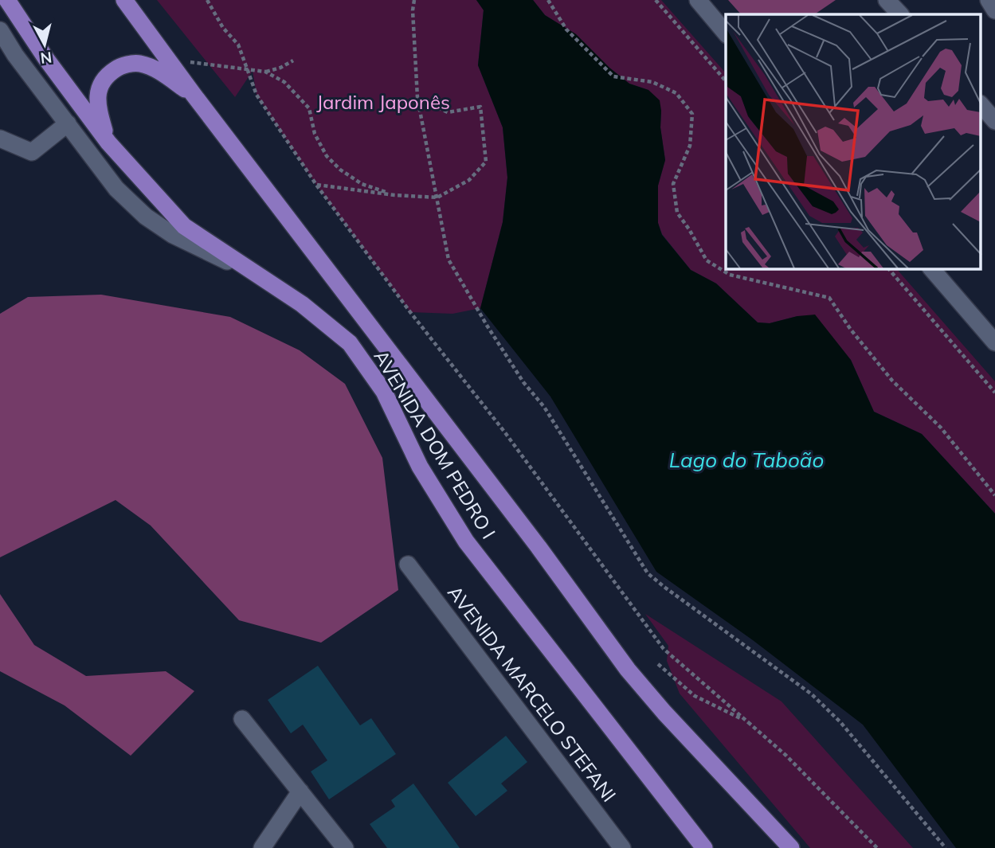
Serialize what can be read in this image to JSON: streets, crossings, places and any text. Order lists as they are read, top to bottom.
{
  "streets": {
    "main road": ["AVENIDA DOM PEDRO I"],
    "street": ["AVENIDA MARCELO STEFANI"]
  },
  "water": ["Lago do Taboão"],
  "parks": ["Jardim Japonês"],
  "north": "bottom"
}
